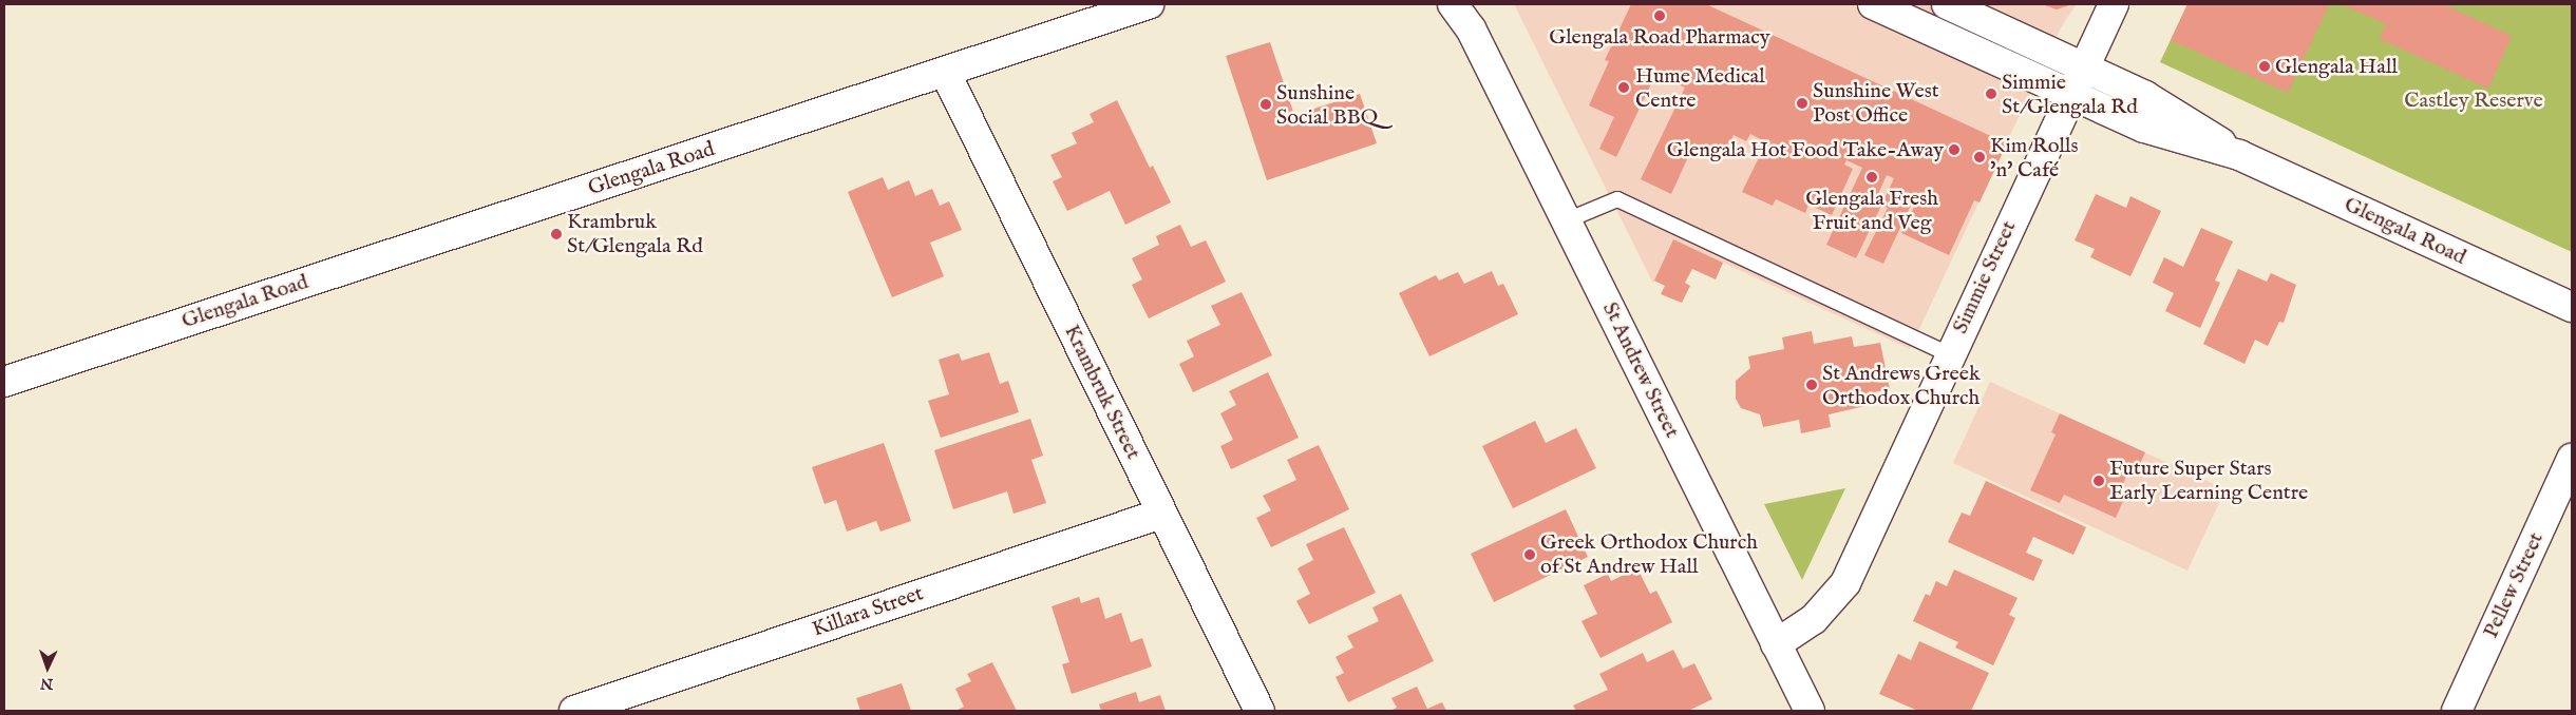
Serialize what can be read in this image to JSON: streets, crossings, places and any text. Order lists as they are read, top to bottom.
{
  "streets": {
    "street": [
      "Glengala Road",
      "Simmie Street",
      "St Andrew Street",
      "Krambruk Street",
      "Pellew Street",
      "Killara Street"
    ]
  },
  "crossings": [
    ["Glengala Road", "Simmie Street"],
    ["Glengala Road", "Krambruk Street"],
    ["Simmie Street", "St Andrew Street"],
    ["Krambruk Street", "Killara Street"]
  ],
  "parks": ["Castley Reserve"],
  "places": [
    "Glengala Road Pharmacy",
    "Glengala Hall",
    "Hume Medical Centre",
    "Simmie St/Glengala Rd",
    "Sunshine West Post Office",
    "Sunshine Social BBQ",
    "Glengala Hot Food Take-Away",
    "Kim Rolls 'n' Café",
    "Glengala Fresh Fruit and Veg",
    "Krambruk St/Glengala Rd",
    "St Andrews Greek Orthodox Church",
    "Future Super Stars Early Learning Centre",
    "Greek Orthodox Church of St Andrew Hall"
  ],
  "north": "bottom"
}
